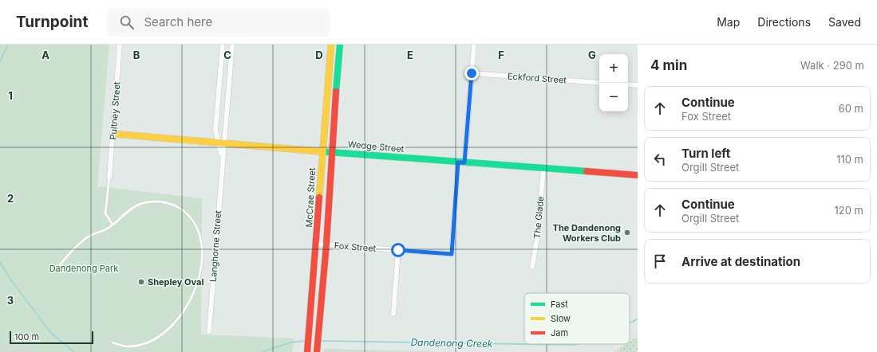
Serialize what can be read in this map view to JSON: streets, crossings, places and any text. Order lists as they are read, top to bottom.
{
  "streets": {
    "main road": ["Wedge Street", "McCrae Street"],
    "street": [
      "Eckford Street",
      "Pultney Street",
      "The Glade",
      "Langhorne Street",
      "Fox Street"
    ]
  },
  "crossings": [
    ["Pultney Street", "Wedge Street"],
    ["Wedge Street", "McCrae Street"],
    ["Wedge Street", "The Glade"],
    ["Wedge Street", "Langhorne Street"],
    ["Wedge Street", "Fox Street"],
    ["McCrae Street", "Fox Street"]
  ],
  "water": ["Dandenong Creek"],
  "parks": ["Dandenong Park"],
  "places": ["The Dandenong Workers Club", "Shepley Oval"],
  "legend": ["Fast", "Slow", "Jam"],
  "scale_bar": "100 m",
  "page": {
    "header": "Turnpoint",
    "search": "Search here",
    "nav": ["Map", "Directions", "Saved"],
    "heading": ["4 min", "Walk · 290 m"],
    "map_buttons": ["+", "−"],
    "list": [
      ["Continue", "Fox Street", "60 m"],
      ["Turn left", "Orgill Street", "110 m"],
      ["Continue", "Orgill Street", "120 m"],
      "Arrive at destination"
    ],
    "scale": "100 m"
  },
  "grid": {
    "columns": [
      "A",
      "B",
      "C",
      "D",
      "E",
      "F",
      "G"
    ],
    "rows": ["1", "2", "3"]
  }
}
